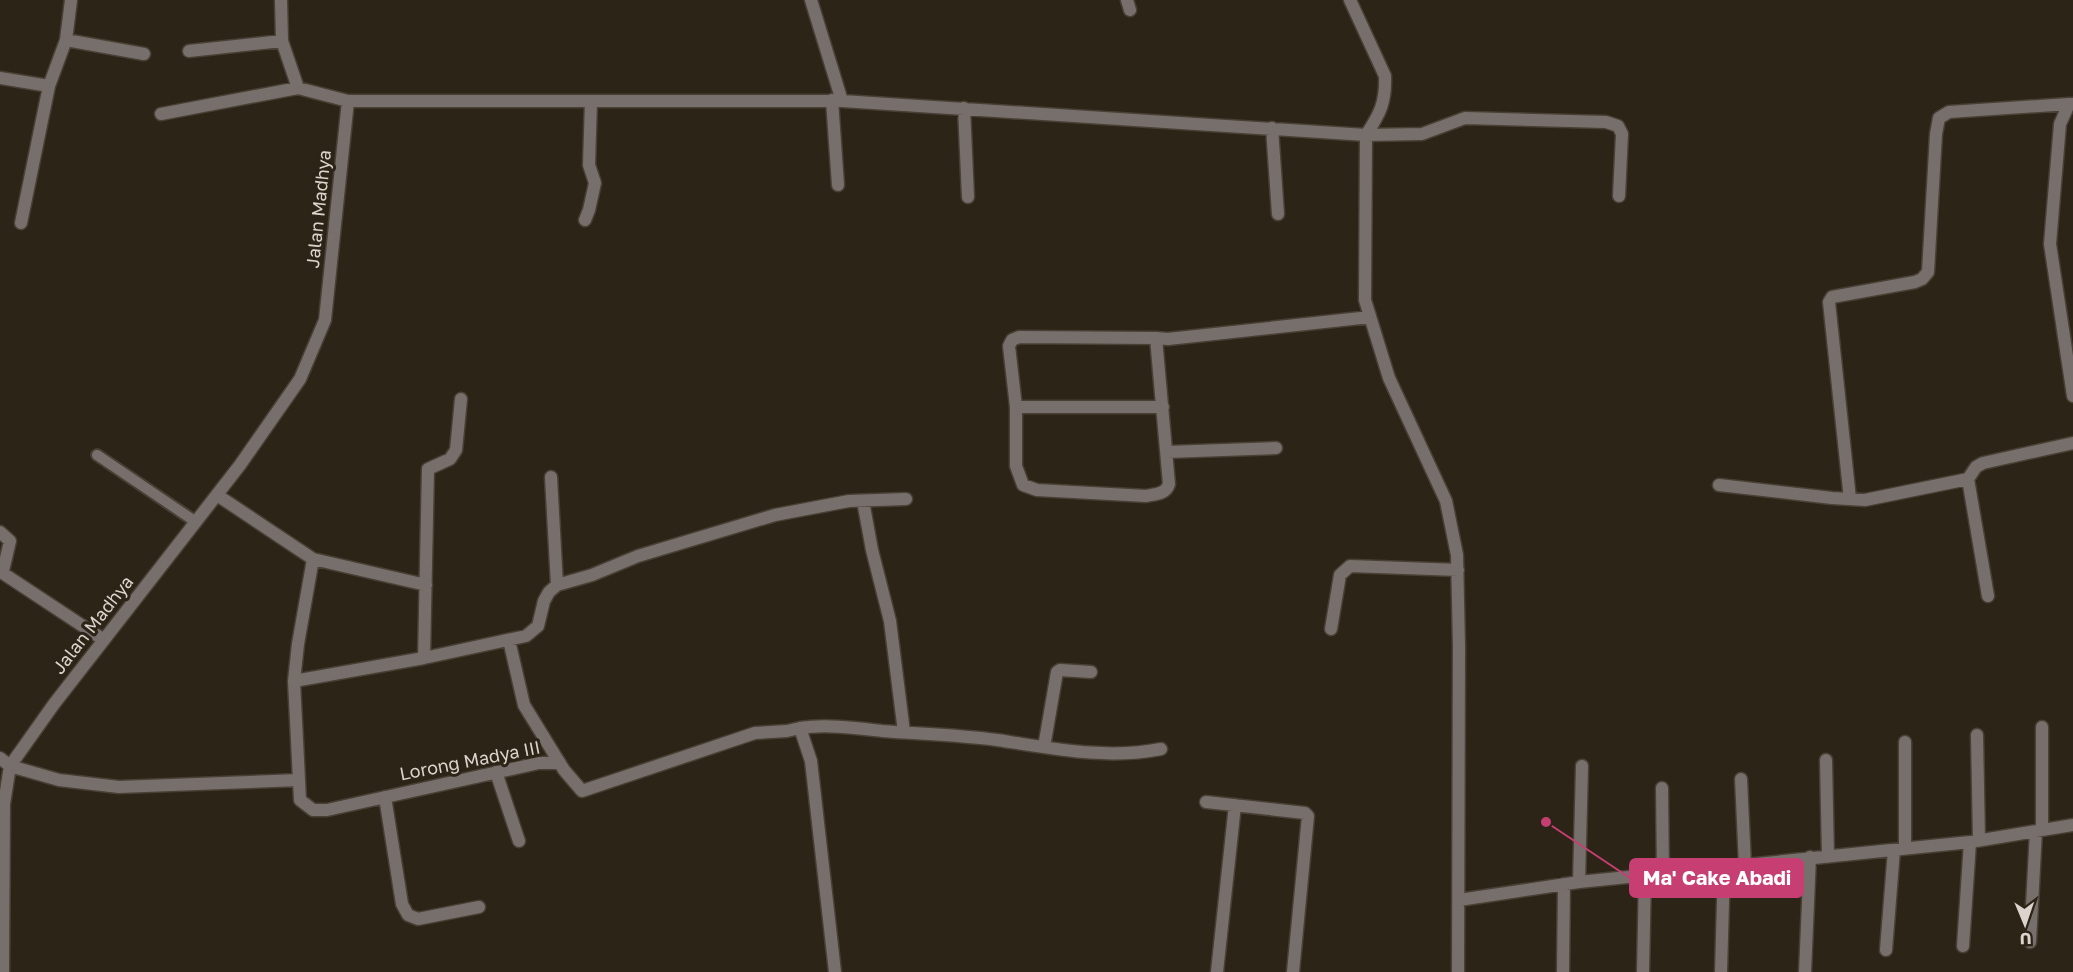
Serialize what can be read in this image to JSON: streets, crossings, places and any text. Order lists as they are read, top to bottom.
{
  "streets": {
    "street": ["Jalan Madhya", "Lorong Madya III"]
  },
  "places": ["Ma' Cake Abadi"],
  "north": "bottom"
}
